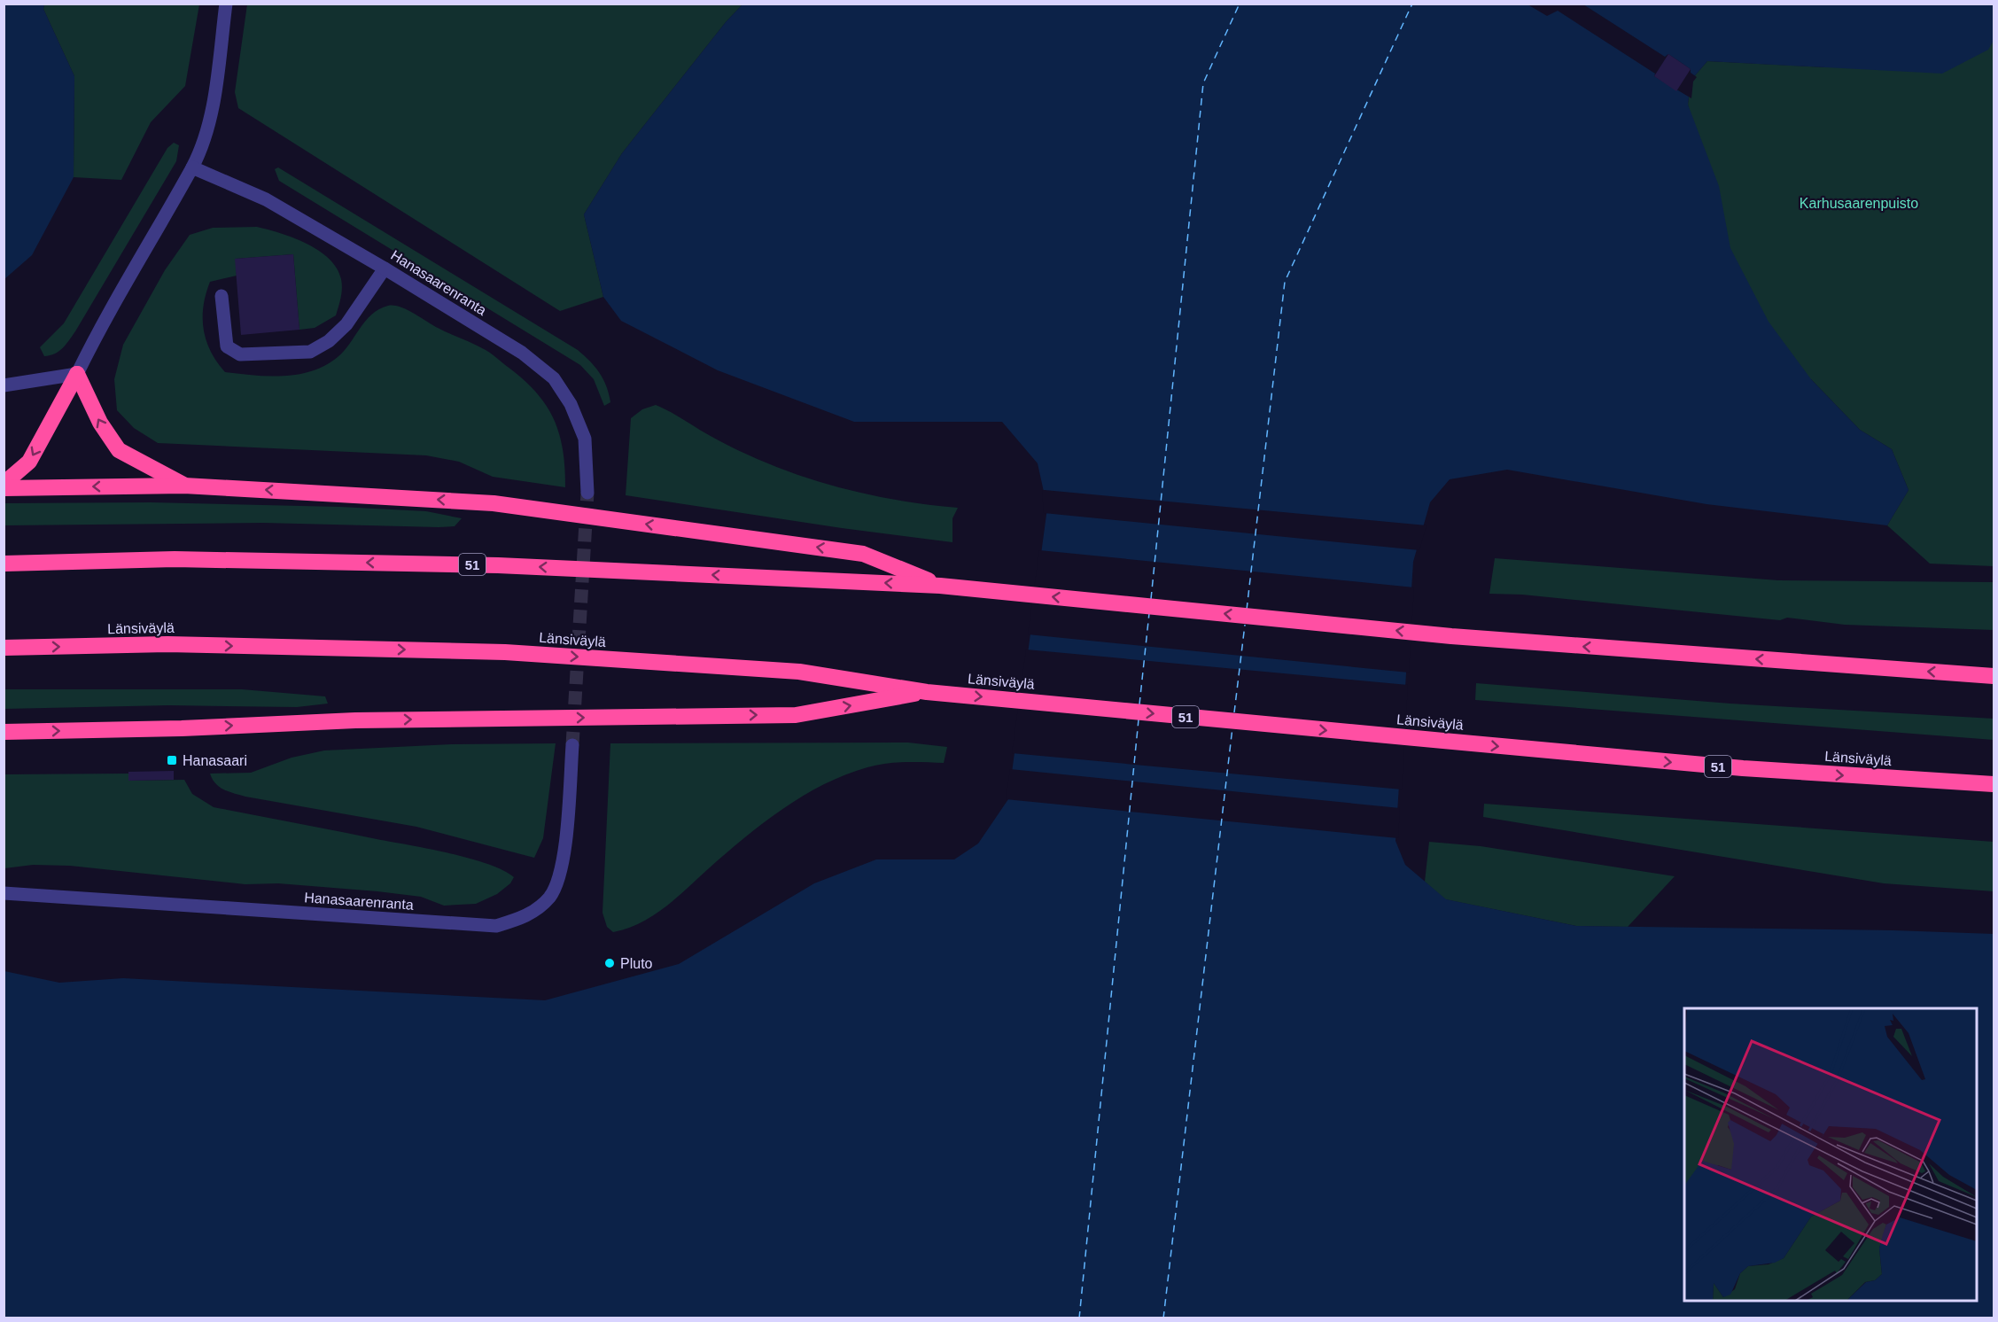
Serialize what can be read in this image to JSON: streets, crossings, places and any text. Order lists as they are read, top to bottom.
{
  "streets": {
    "highway": ["51", "Länsiväylä"],
    "street": ["Hanasaarenranta"]
  },
  "parks": ["Karhusaarenpuisto"],
  "places": {
    "transit": ["Hanasaari"],
    "other": ["Pluto"]
  }
}
